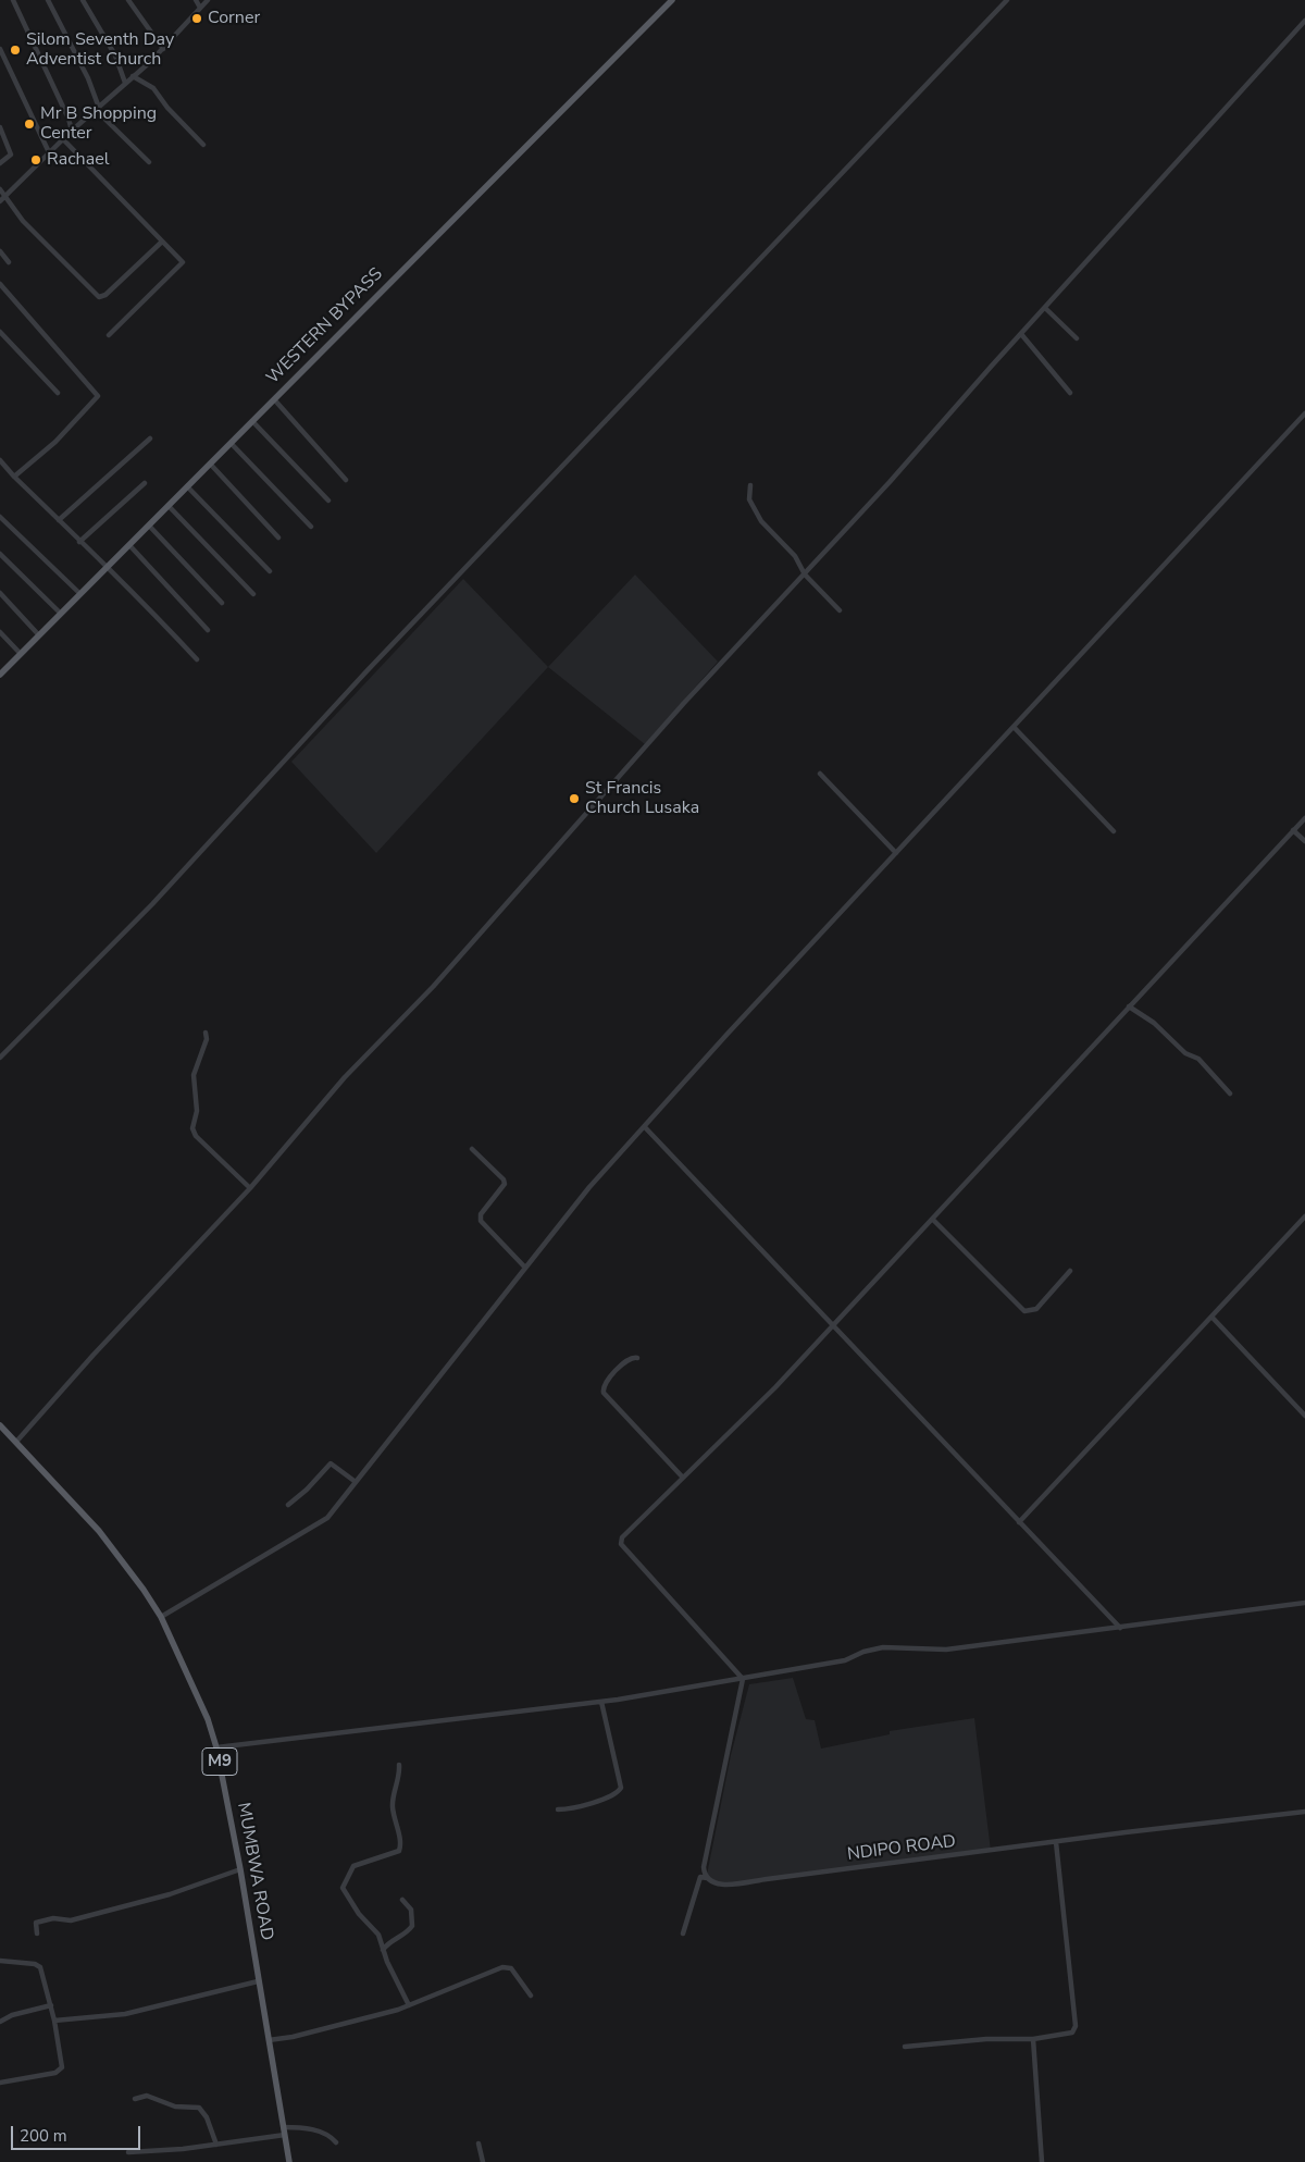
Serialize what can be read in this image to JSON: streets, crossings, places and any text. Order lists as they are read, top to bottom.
{
  "streets": {
    "main road": ["WESTERN BYPASS", "M9", "MUMBWA ROAD"],
    "street": ["NDIPO ROAD"]
  },
  "places": [
    "Corner",
    "Silom Seventh Day Adventist Church",
    "Mr B Shopping Center",
    "Rachael",
    "St Francis Church Lusaka"
  ],
  "scale_bar": "200 m"
}
